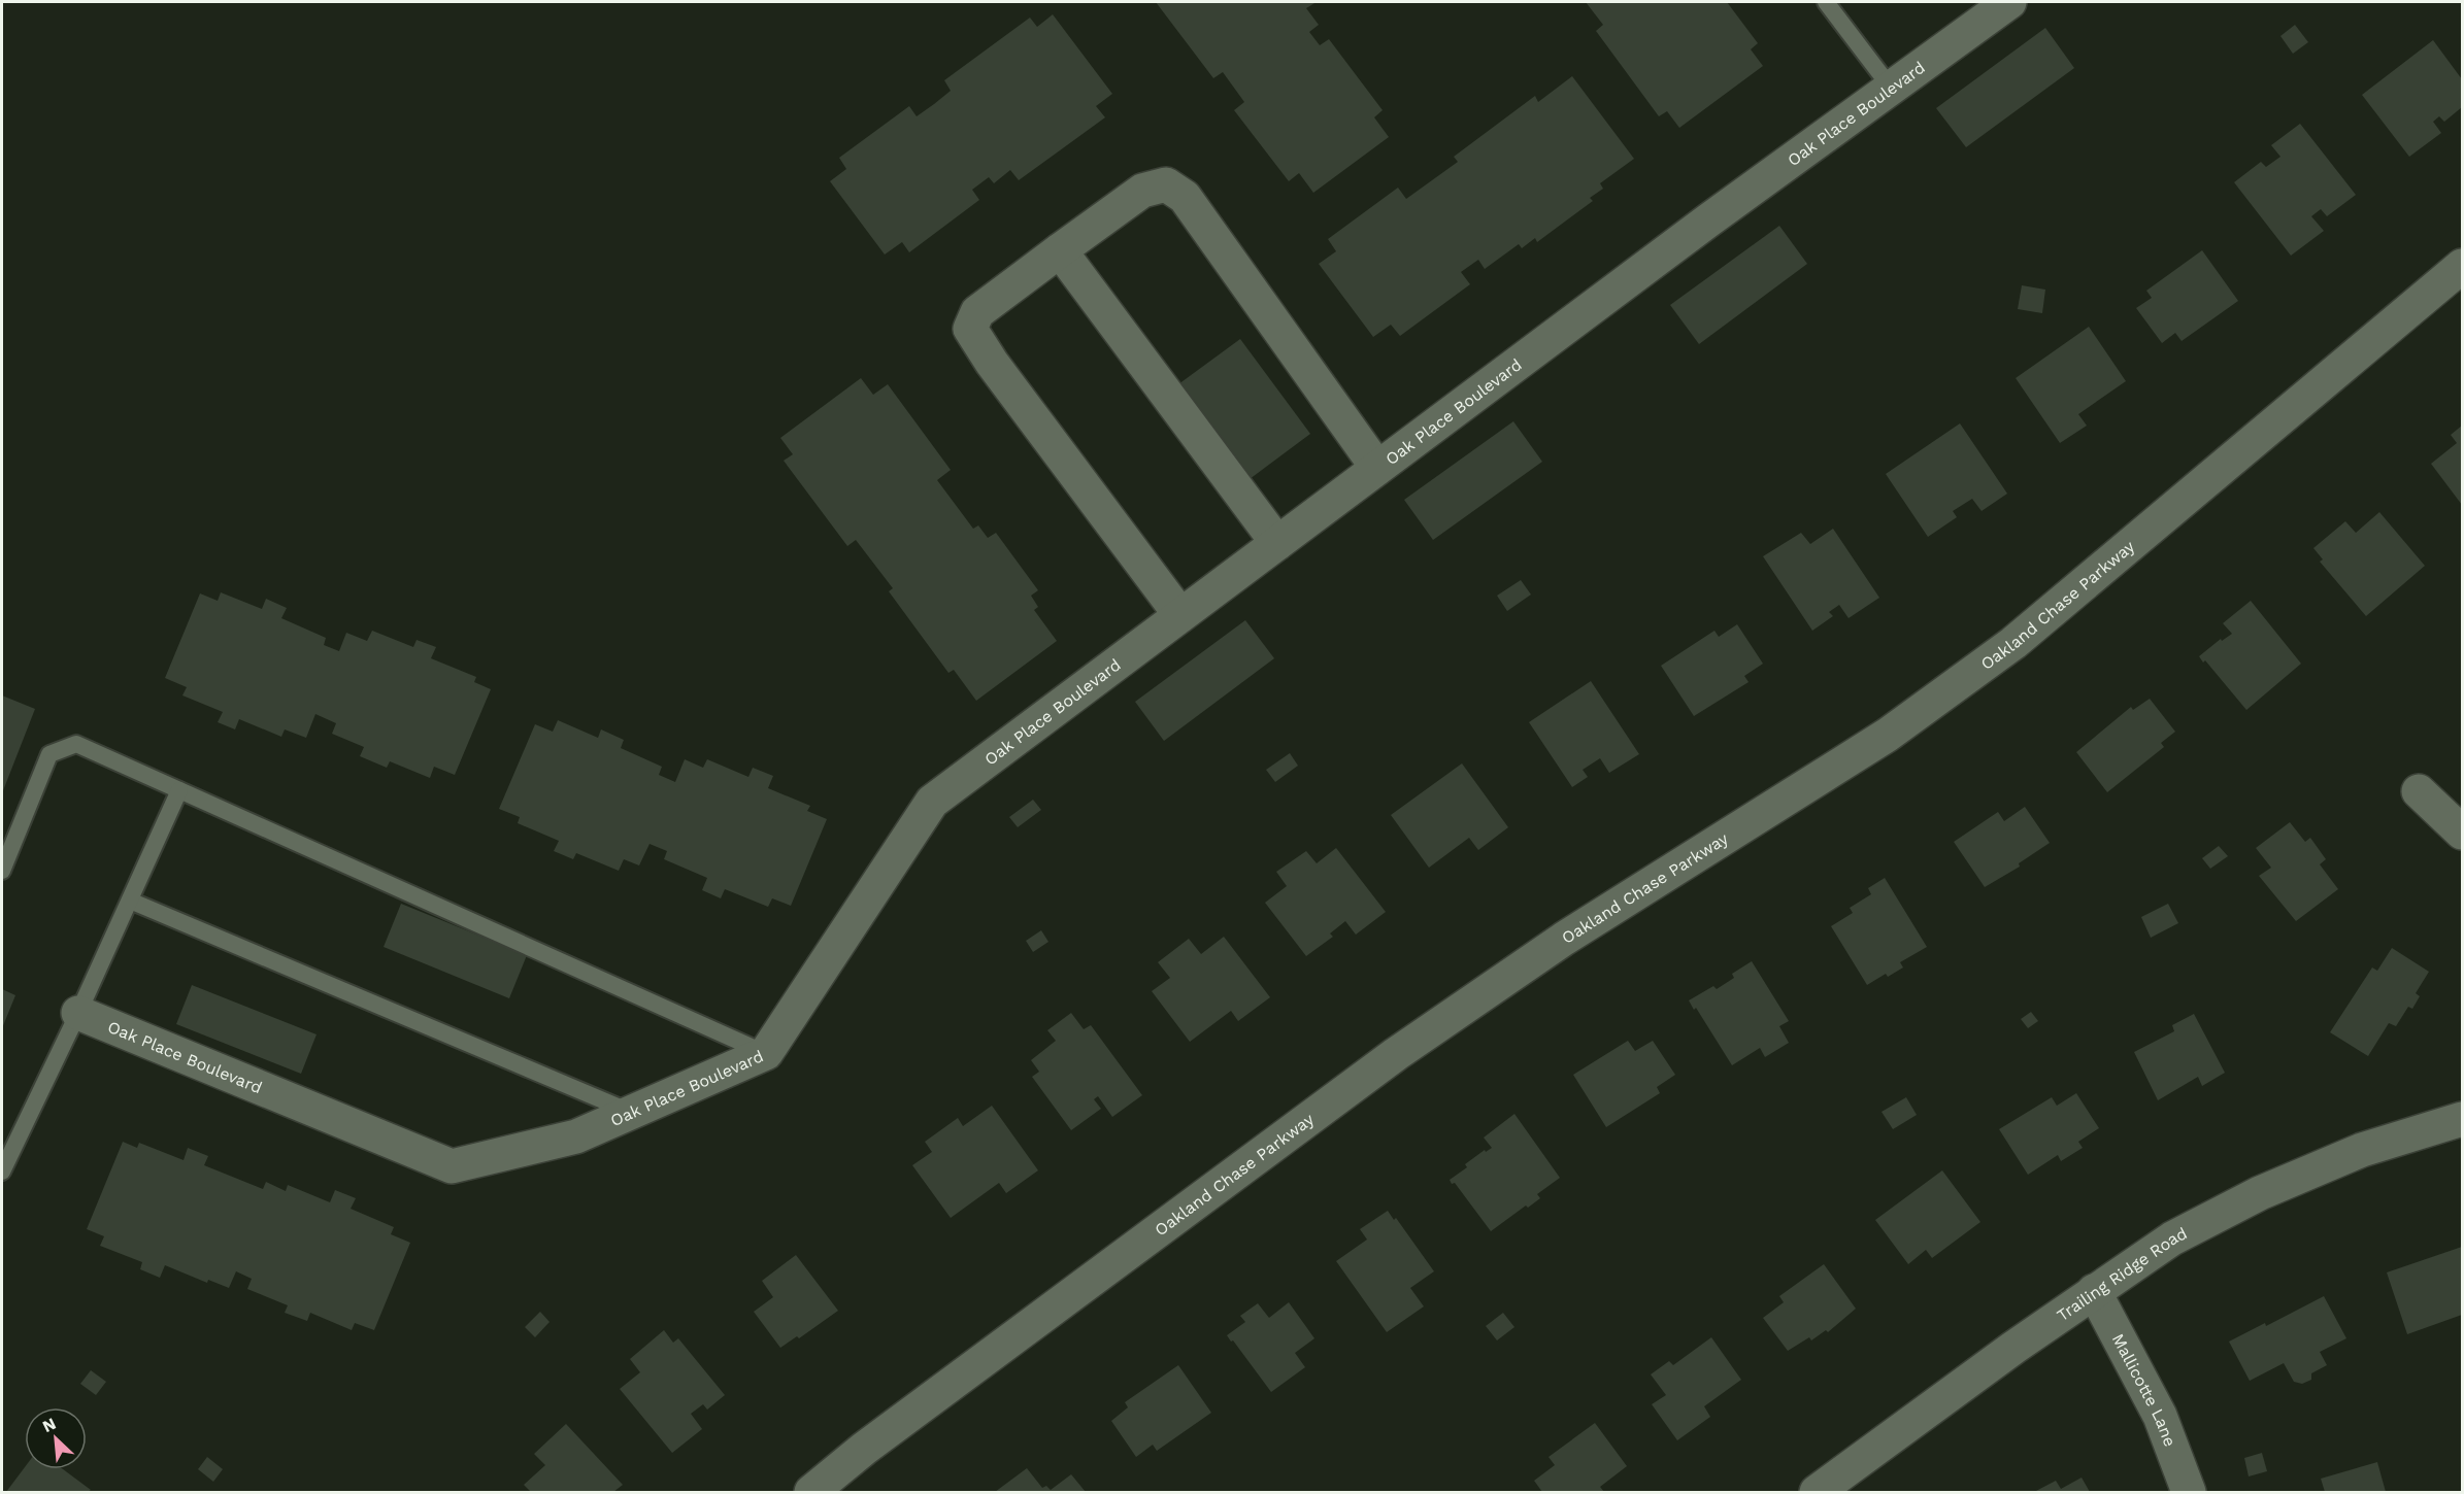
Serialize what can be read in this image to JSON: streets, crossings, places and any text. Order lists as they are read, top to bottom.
{
  "streets": {
    "street": [
      "Oak Place Boulevard",
      "Oakland Chase Parkway",
      "Trailing Ridge Road",
      "Mallicotte Lane"
    ]
  },
  "crossings": [
    ["Trailing Ridge Road", "Mallicotte Lane"]
  ],
  "north": "top left"
}
